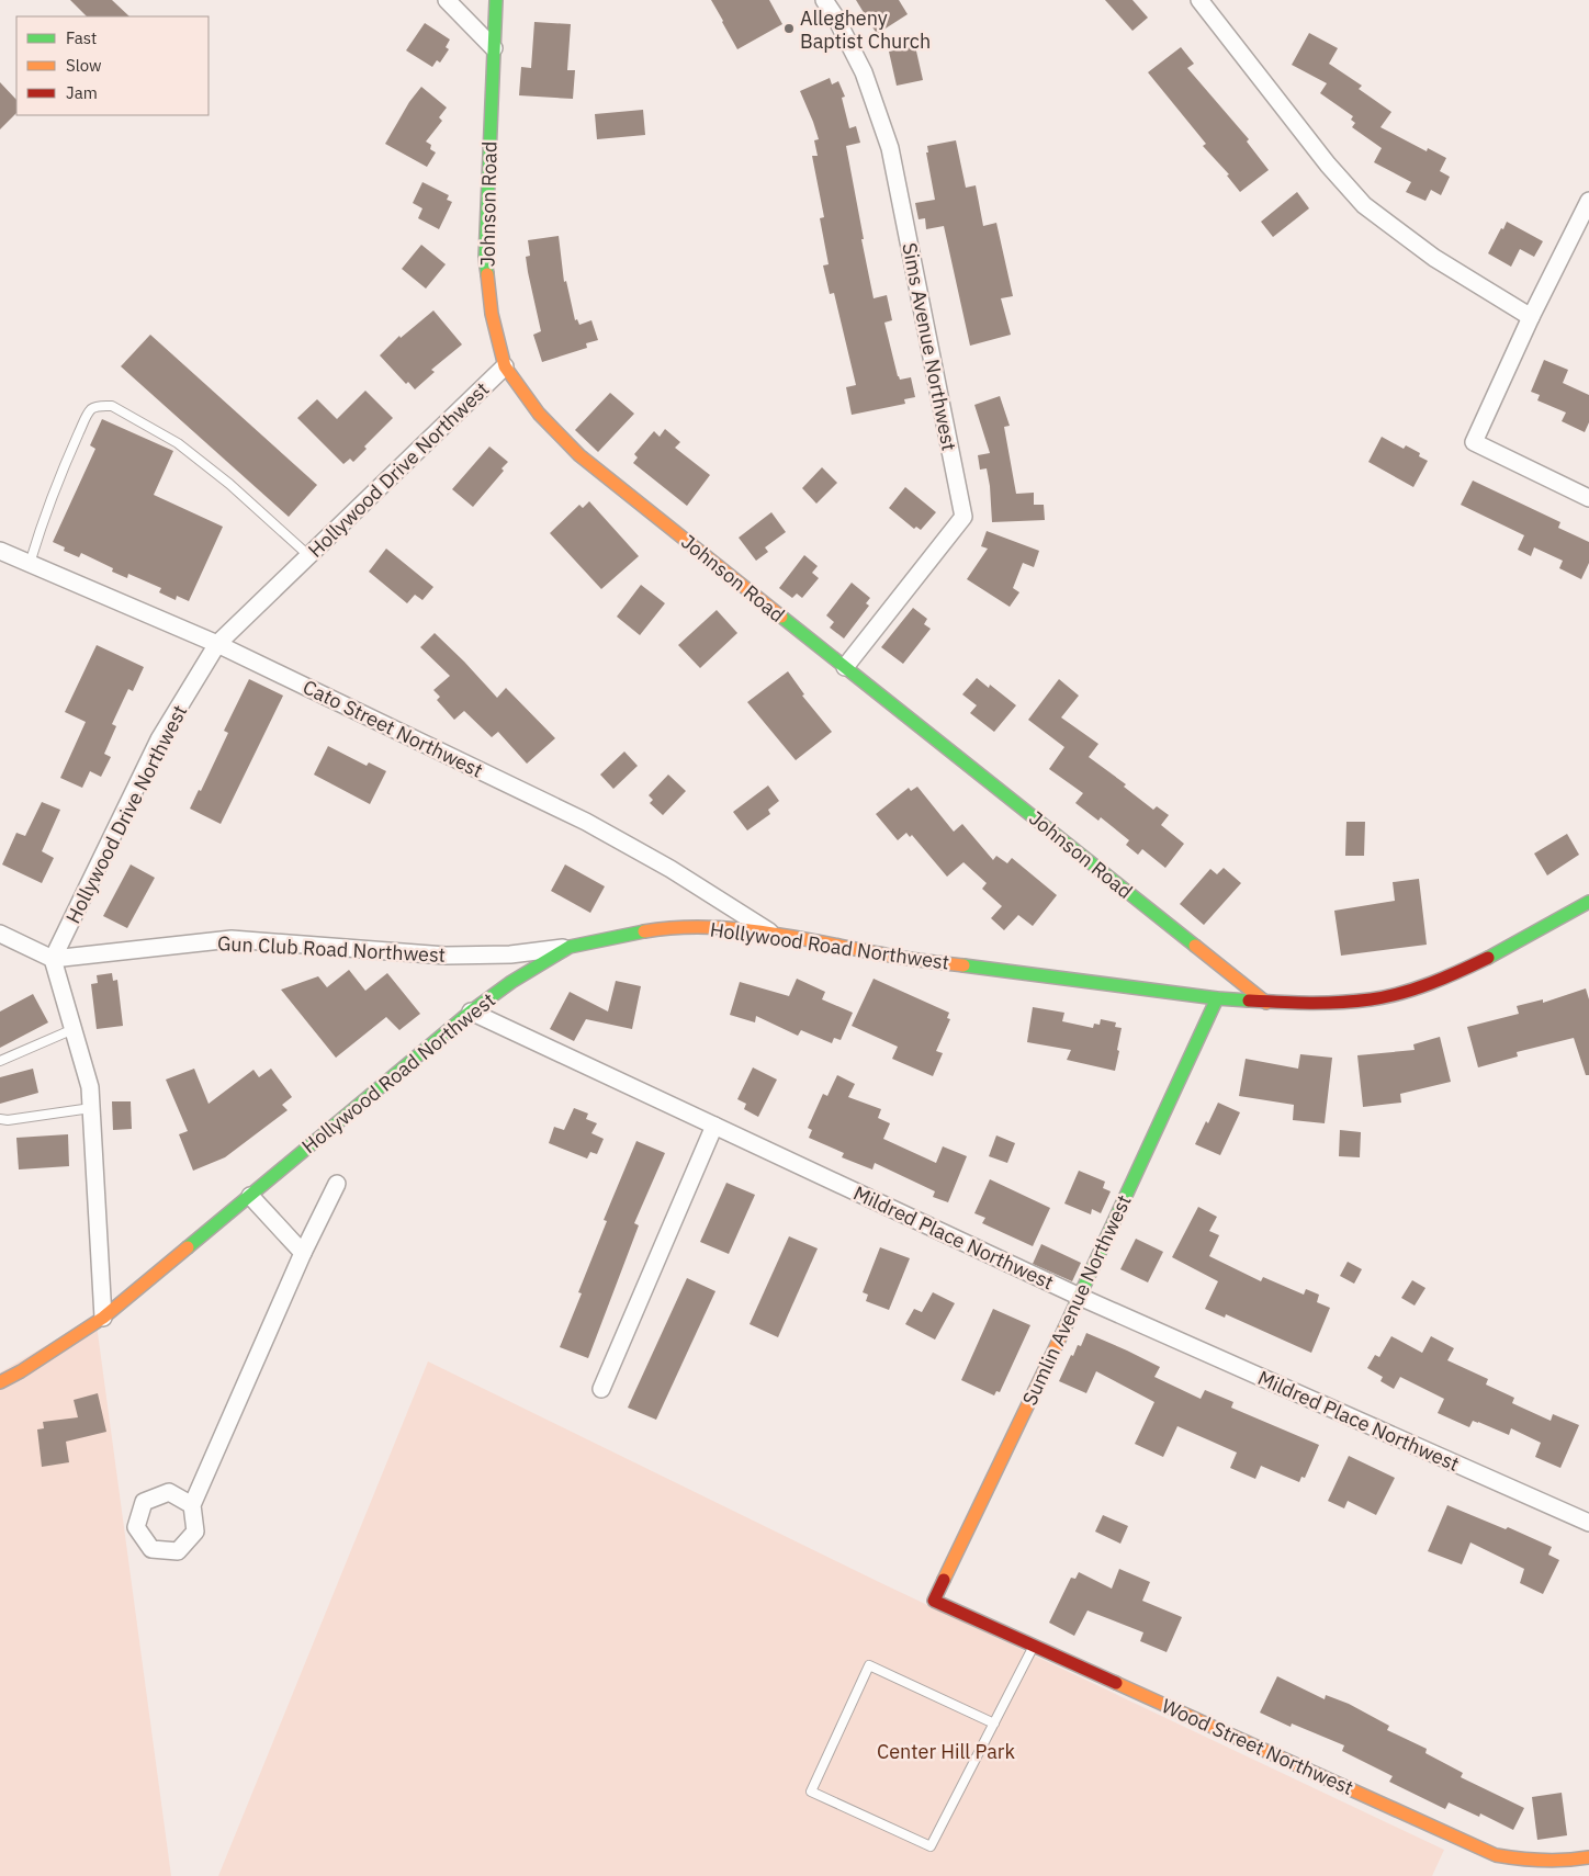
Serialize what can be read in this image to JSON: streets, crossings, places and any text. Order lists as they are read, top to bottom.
{
  "streets": {
    "street": [
      "Johnson Road",
      "Sims Avenue Northwest",
      "Hollywood Drive Northwest",
      "Cato Street Northwest",
      "Hollywood Road Northwest",
      "Gun Club Road Northwest",
      "Mildred Place Northwest",
      "Sumlin Avenue Northwest",
      "Wood Street Northwest"
    ]
  },
  "crossings": [
    ["Johnson Road", "Sims Avenue Northwest"],
    ["Johnson Road", "Hollywood Drive Northwest"],
    ["Johnson Road", "Hollywood Road Northwest"],
    ["Hollywood Drive Northwest", "Cato Street Northwest"],
    ["Hollywood Drive Northwest", "Gun Club Road Northwest"],
    ["Cato Street Northwest", "Hollywood Road Northwest"],
    ["Hollywood Road Northwest", "Gun Club Road Northwest"],
    ["Hollywood Road Northwest", "Mildred Place Northwest"],
    ["Hollywood Road Northwest", "Sumlin Avenue Northwest"],
    ["Mildred Place Northwest", "Sumlin Avenue Northwest"],
    ["Sumlin Avenue Northwest", "Wood Street Northwest"]
  ],
  "parks": ["Center Hill Park"],
  "places": ["Allegheny Baptist Church"],
  "legend": ["Fast", "Slow", "Jam"]
}
